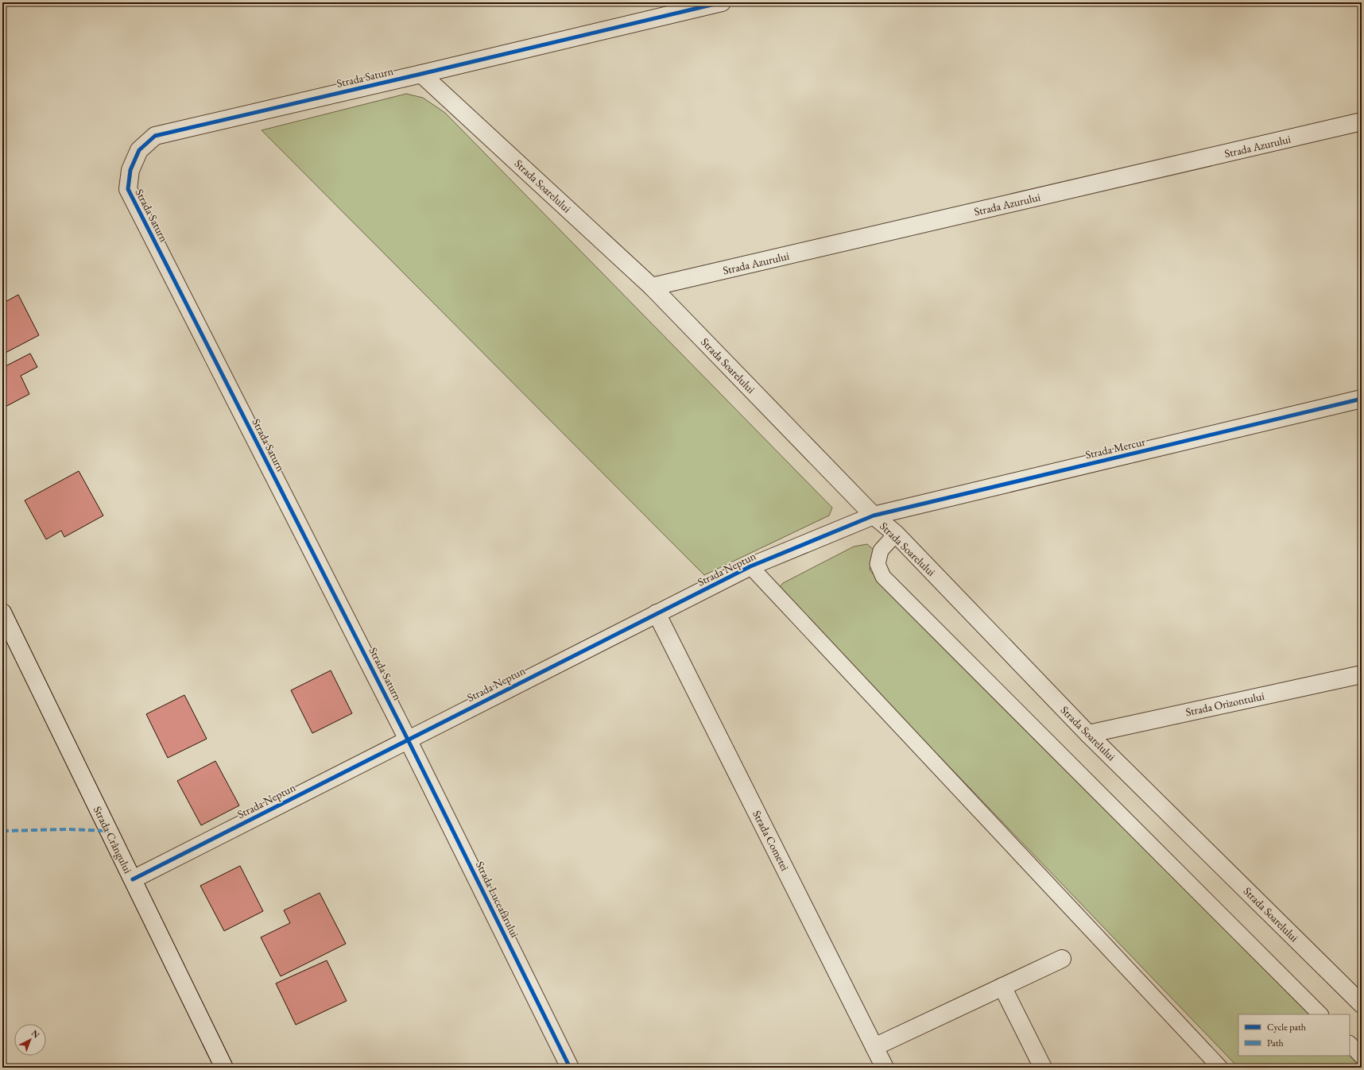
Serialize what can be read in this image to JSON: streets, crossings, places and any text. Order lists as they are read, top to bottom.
{
  "streets": {
    "street": [
      "Strada Saturn",
      "Strada Azurului",
      "Strada Soarelului",
      "Strada Mercur",
      "Strada Neptun",
      "Strada Orizontului",
      "Strada Crângului",
      "Strada Cometei",
      "Strada Luceafărului"
    ]
  },
  "crossings": [
    ["Strada Saturn", "Strada Soarelului"],
    ["Strada Saturn", "Strada Neptun"],
    ["Strada Saturn", "Strada Luceafărului"],
    ["Strada Azurului", "Strada Soarelului"],
    ["Strada Soarelului", "Strada Mercur"],
    ["Strada Soarelului", "Strada Neptun"],
    ["Strada Soarelului", "Strada Orizontului"],
    ["Strada Mercur", "Strada Neptun"],
    ["Strada Neptun", "Strada Crângului"],
    ["Strada Neptun", "Strada Cometei"],
    ["Strada Neptun", "Strada Luceafărului"]
  ],
  "legend": ["Cycle path", "Path"],
  "north": "top right"
}
